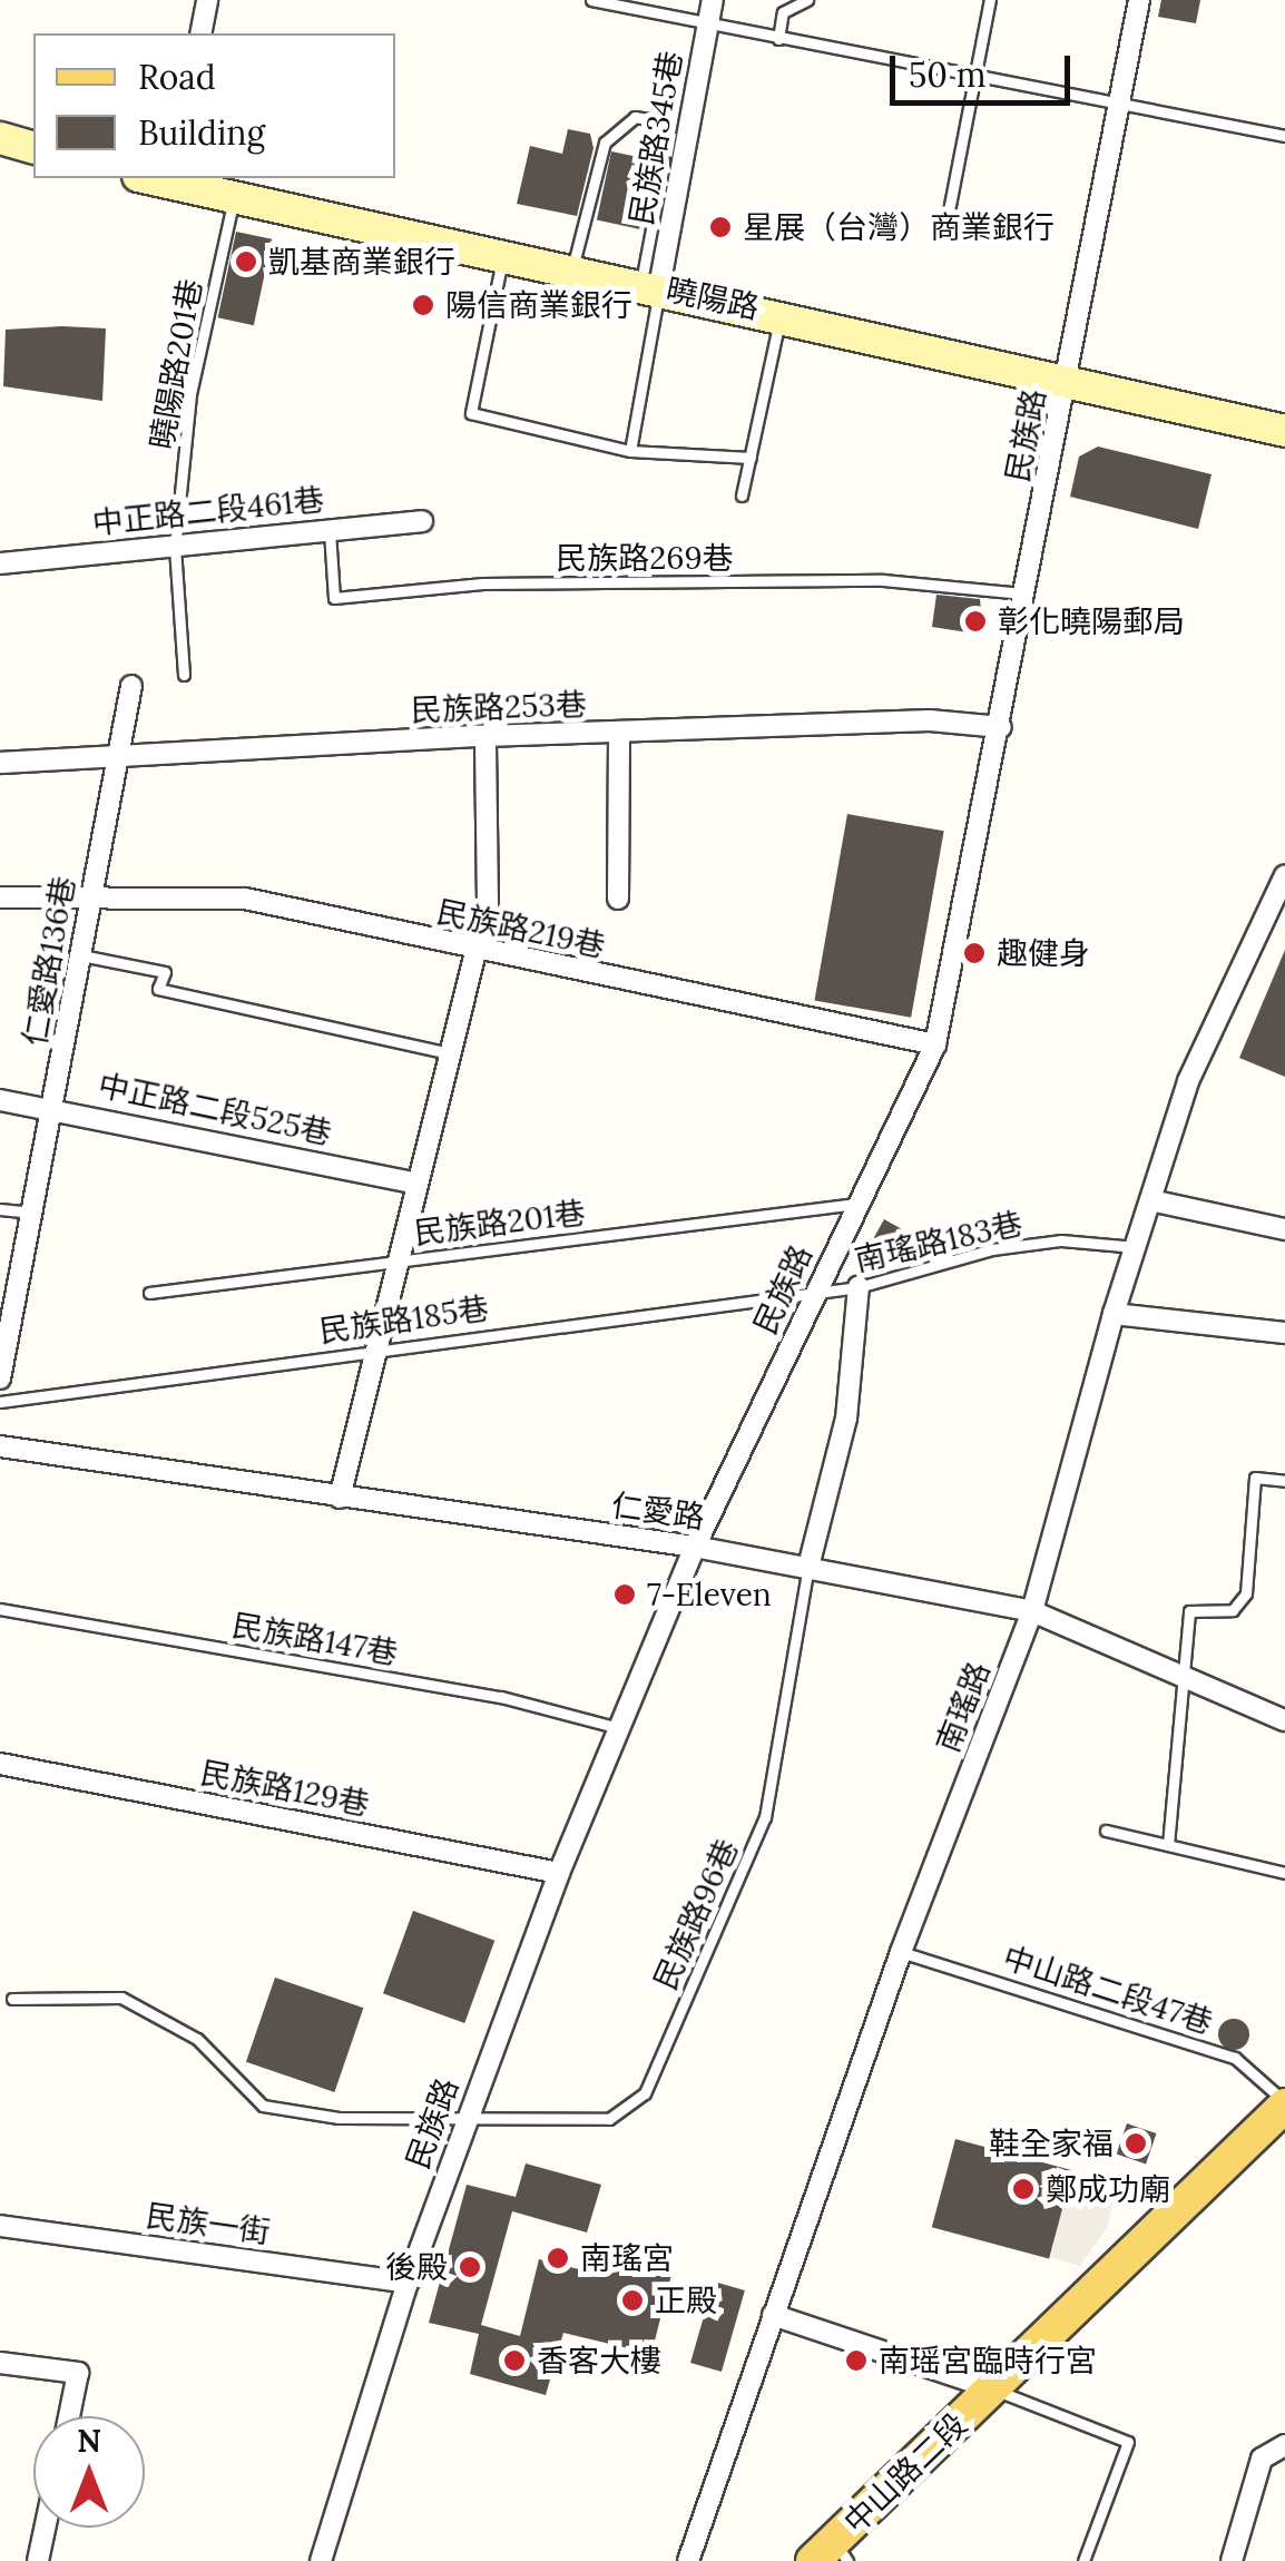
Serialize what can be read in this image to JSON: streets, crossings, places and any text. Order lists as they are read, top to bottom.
{
  "streets": {
    "main road": ["中山路二段"],
    "street": [
      "民族路345巷",
      "曉陽路",
      "民族路",
      "中正路二段461巷",
      "民族路253巷",
      "民族路219巷",
      "仁愛路136巷",
      "中正路二段525巷",
      "仁愛路",
      "南瑤路",
      "民族路129巷",
      "民族一街"
    ],
    "lane": [
      "曉陽路201巷",
      "民族路269巷",
      "民族路201巷",
      "南瑤路183巷",
      "民族路185巷",
      "民族路147巷",
      "民族路96巷",
      "中山路二段47巷"
    ]
  },
  "crossings": [
    ["民族路345巷", "曉陽路"],
    ["曉陽路", "曉陽路201巷"],
    ["曉陽路", "民族路"],
    ["曉陽路201巷", "中正路二段461巷"],
    ["民族路", "民族路269巷"],
    ["民族路", "民族路253巷"],
    ["民族路", "民族路219巷"],
    ["民族路", "民族路201巷"],
    ["民族路", "南瑤路183巷"],
    ["民族路", "民族路185巷"],
    ["民族路", "仁愛路"],
    ["民族路", "民族路147巷"],
    ["民族路", "民族路129巷"],
    ["民族路", "民族路96巷"],
    ["民族路", "民族一街"],
    ["中正路二段461巷", "民族路269巷"],
    ["民族路253巷", "仁愛路136巷"],
    ["民族路219巷", "仁愛路136巷"],
    ["仁愛路136巷", "中正路二段525巷"],
    ["南瑤路183巷", "民族路185巷"],
    ["南瑤路183巷", "南瑤路"],
    ["仁愛路", "南瑤路"],
    ["仁愛路", "民族路96巷"],
    ["南瑤路", "中山路二段47巷"],
    ["中山路二段47巷", "中山路二段"]
  ],
  "places": [
    "星展（台灣）商業銀行",
    "凱基商業銀行",
    "陽信商業銀行",
    "彰化曉陽郵局",
    "趣健身",
    "7-Eleven",
    "鞋全家福",
    "鄭成功廟",
    "南瑤宮",
    "後殿",
    "正殿",
    "香客大樓",
    "南瑶宮臨時行宮"
  ],
  "legend": ["Road", "Building"],
  "scale_bar": "50 m",
  "north": "top"
}
